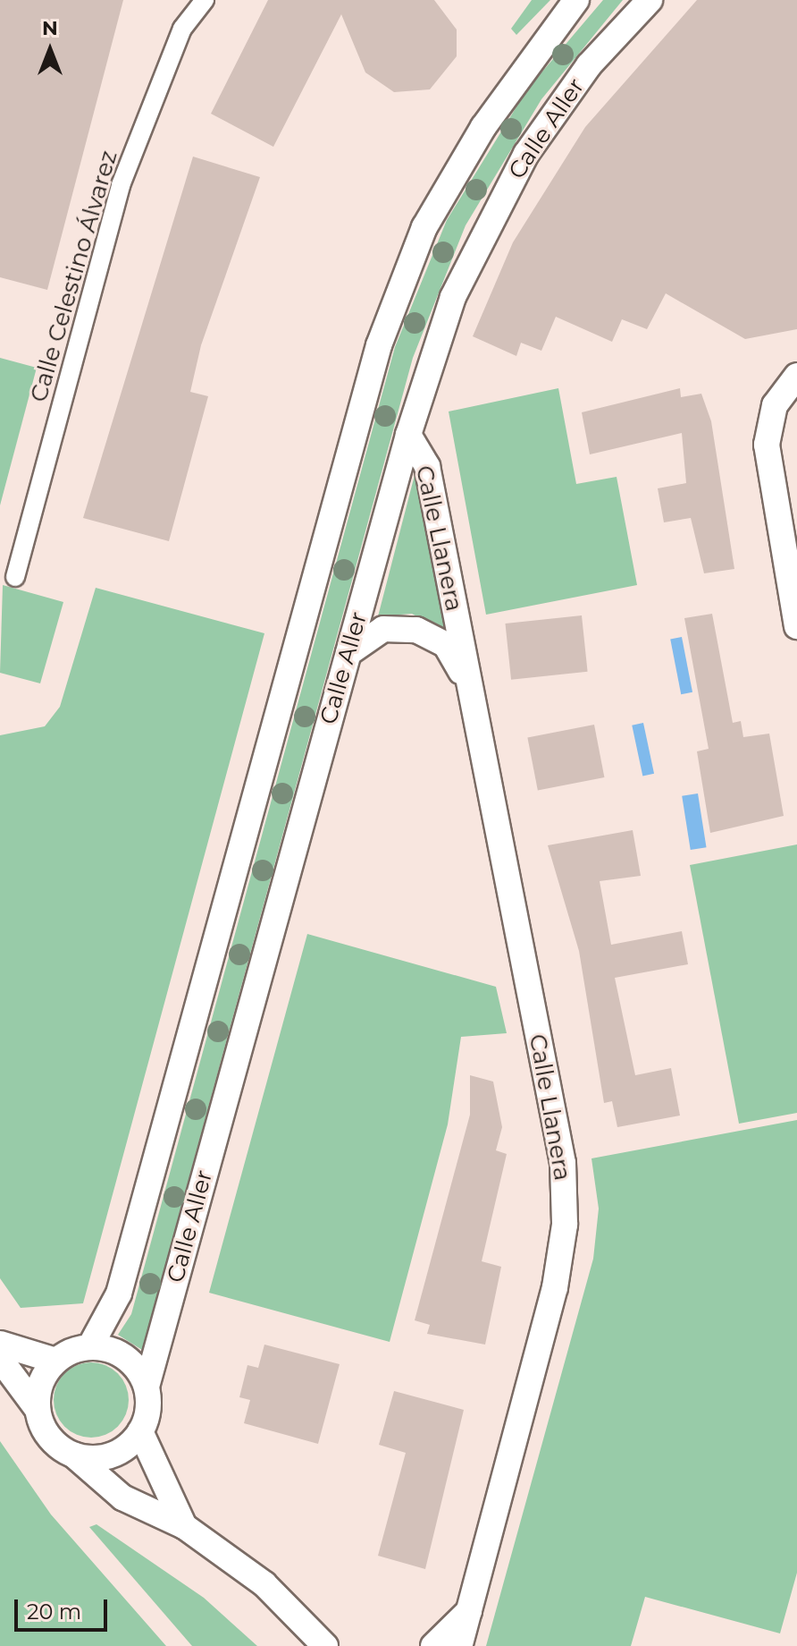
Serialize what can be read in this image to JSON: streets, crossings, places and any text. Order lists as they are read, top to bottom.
{
  "streets": {
    "street": ["Calle Aller", "Calle Celestino Álvarez", "Calle Llanera"]
  },
  "crossings": [
    ["Calle Aller", "Calle Llanera"]
  ],
  "scale_bar": "20 m",
  "north": "top"
}
